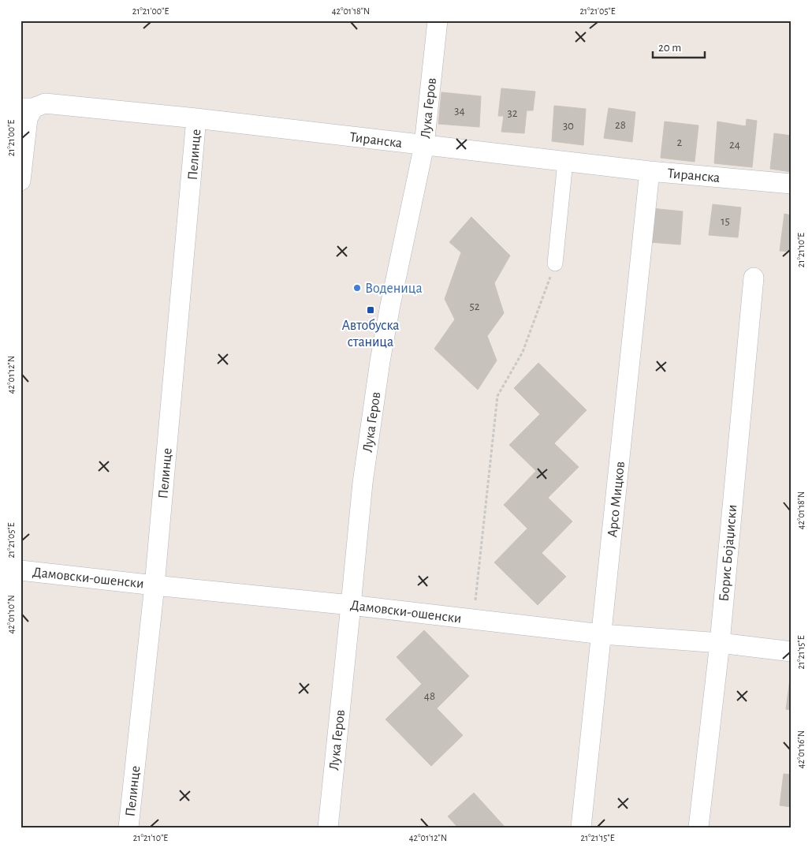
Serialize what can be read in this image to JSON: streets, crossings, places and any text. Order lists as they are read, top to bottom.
{
  "streets": {
    "street": [
      "Лука Геров",
      "Тиранска",
      "Пелинце",
      "Арсо Мицков",
      "Борис Бојаџиски",
      "Дамовски-ошенски"
    ]
  },
  "crossings": [
    ["Лука Геров", "Тиранска"],
    ["Лука Геров", "Дамовски-ошенски"],
    ["Тиранска", "Пелинце"],
    ["Тиранска", "Арсо Мицков"],
    ["Пелинце", "Дамовски-ошенски"],
    ["Арсо Мицков", "Дамовски-ошенски"],
    ["Борис Бојаџиски", "Дамовски-ошенски"]
  ],
  "places": {
    "other": ["Воденица"],
    "transit": ["Автобуска станица"]
  },
  "house_numbers": [
    "34",
    "32",
    "28",
    "30",
    "2",
    "24",
    "15",
    "52",
    "48"
  ],
  "scale_bar": "20 m",
  "coordinates": [
    "21°21'00\"E",
    "42°01'18\"N",
    "21°21'05\"E",
    "21°21'10\"E",
    "42°01'12\"N",
    "42°01'10\"N",
    "21°21'15\"E",
    "42°01'16\"N"
  ]
}
